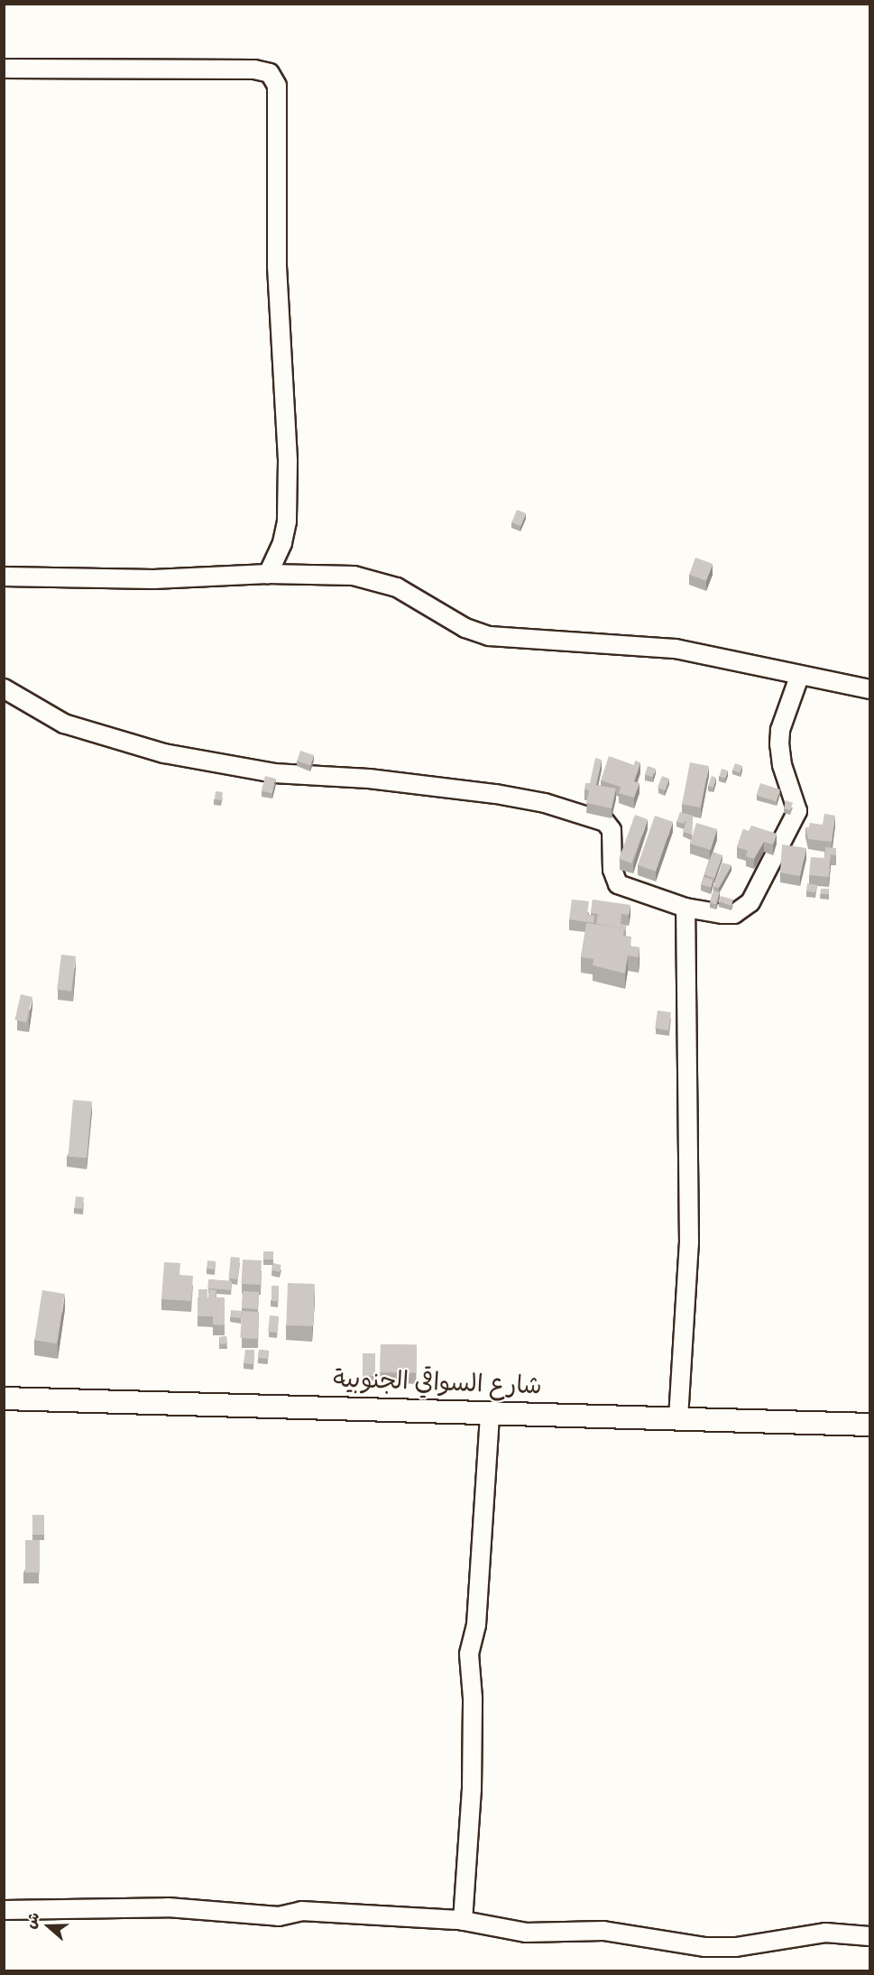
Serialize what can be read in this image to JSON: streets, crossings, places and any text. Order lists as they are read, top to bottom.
{
  "streets": {
    "street": ["شارع السواقي الجنوبية"]
  },
  "north": "left"
}
